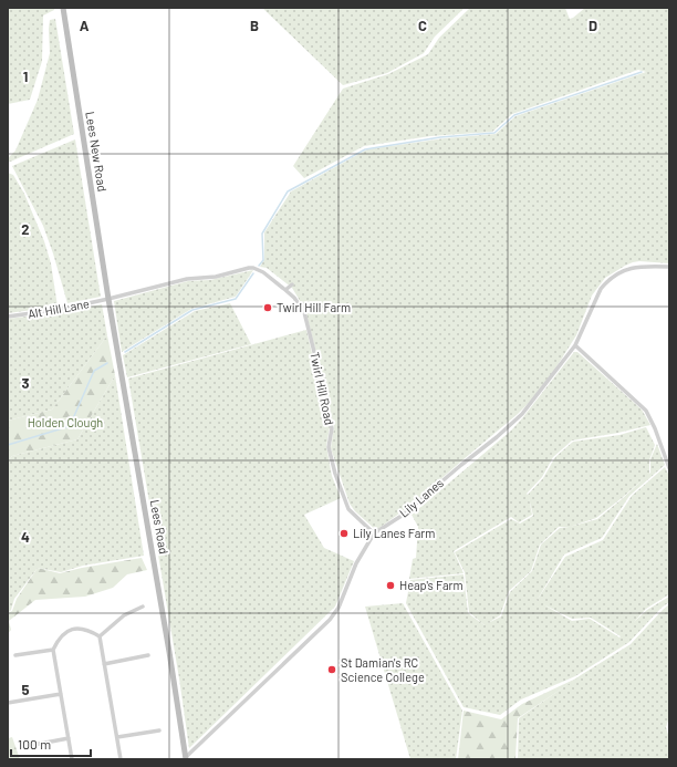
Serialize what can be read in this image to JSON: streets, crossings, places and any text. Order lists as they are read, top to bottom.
{
  "streets": {
    "main road": ["Lees New Road", "Lees Road"],
    "street": ["Alt Hill Lane", "Twirl Hill Road", "Lily Lanes"]
  },
  "crossings": [
    ["Lees New Road", "Alt Hill Lane"],
    ["Lees New Road", "Twirl Hill Road"],
    ["Lees New Road", "Lees Road"],
    ["Alt Hill Lane", "Twirl Hill Road"],
    ["Alt Hill Lane", "Lees Road"],
    ["Twirl Hill Road", "Lily Lanes"],
    ["Twirl Hill Road", "Lees Road"],
    ["Lily Lanes", "Lees Road"]
  ],
  "parks": ["Holden Clough"],
  "places": [
    "Twirl Hill Farm",
    "Lily Lanes Farm",
    "Heap's Farm",
    "St Damian's RC Science College"
  ],
  "scale_bar": "100 m",
  "grid": {
    "columns": [
      "A",
      "B",
      "C",
      "D"
    ],
    "rows": [
      "1",
      "2",
      "3",
      "4",
      "5"
    ]
  }
}
